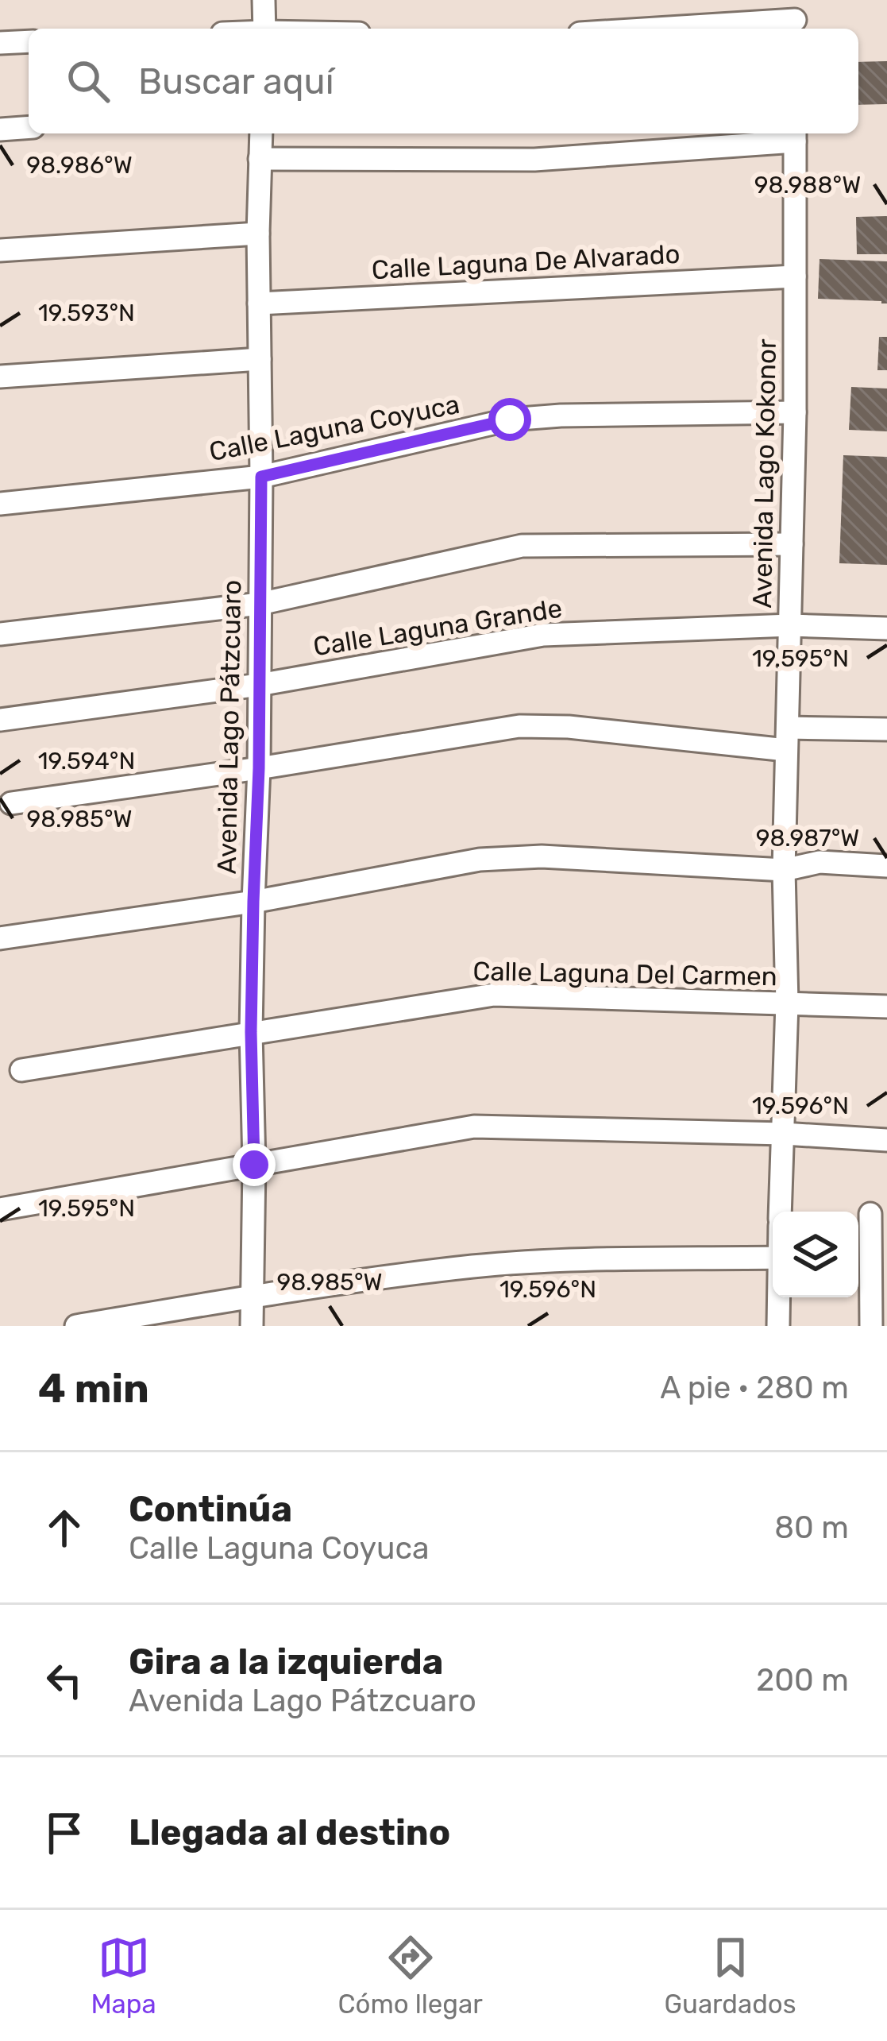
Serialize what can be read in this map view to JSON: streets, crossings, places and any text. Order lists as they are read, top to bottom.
{
  "streets": {
    "street": [
      "Calle Laguna De Alvarado",
      "Calle Laguna Coyuca",
      "Avenida Lago Kokonor",
      "Calle Laguna Grande",
      "Avenida Lago Pátzcuaro",
      "Calle Laguna Del Carmen"
    ]
  },
  "crossings": [
    ["Calle Laguna De Alvarado", "Avenida Lago Kokonor"],
    ["Calle Laguna De Alvarado", "Avenida Lago Pátzcuaro"],
    ["Calle Laguna Coyuca", "Avenida Lago Kokonor"],
    ["Calle Laguna Coyuca", "Avenida Lago Pátzcuaro"],
    ["Avenida Lago Kokonor", "Calle Laguna Grande"],
    ["Avenida Lago Kokonor", "Calle Laguna Del Carmen"],
    ["Calle Laguna Grande", "Avenida Lago Pátzcuaro"],
    ["Avenida Lago Pátzcuaro", "Calle Laguna Del Carmen"]
  ],
  "page": {
    "search": "Buscar aquí",
    "heading": ["4 min", "A pie · 280 m"],
    "list": [
      ["Continúa", "Calle Laguna Coyuca", "80 m"],
      ["Gira a la izquierda", "Avenida Lago Pátzcuaro", "200 m"],
      "Llegada al destino"
    ],
    "nav": ["Mapa", "Cómo llegar", "Guardados"]
  },
  "coordinates": [
    "98.986°W",
    "98.988°W",
    "19.593°N",
    "19.595°N",
    "19.594°N",
    "98.985°W",
    "98.987°W",
    "19.596°N"
  ]
}
